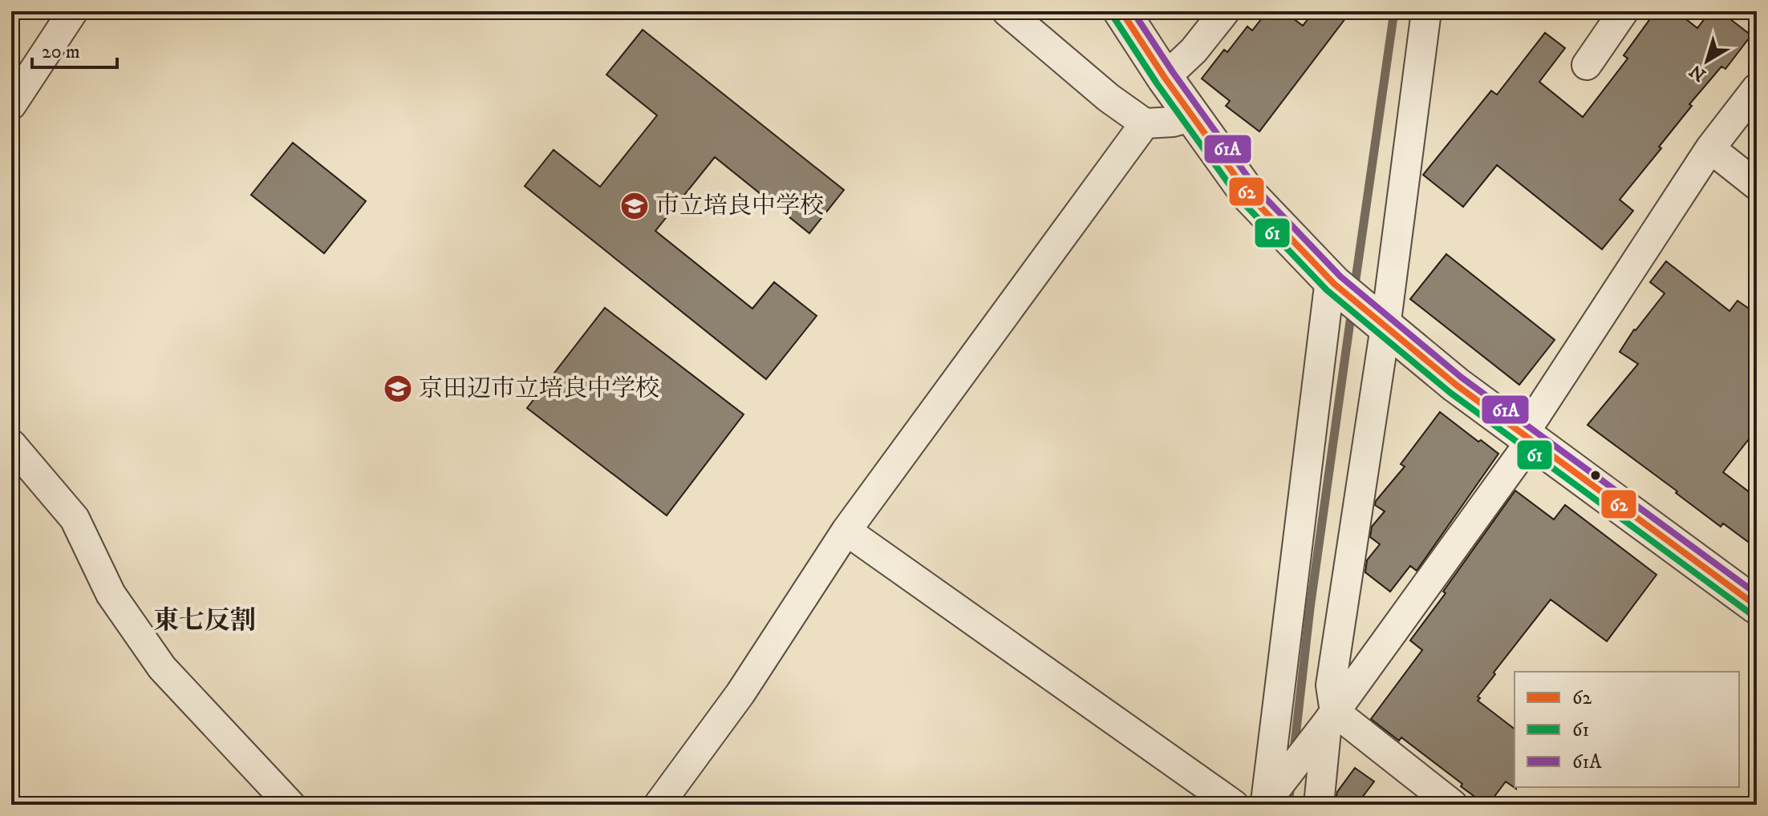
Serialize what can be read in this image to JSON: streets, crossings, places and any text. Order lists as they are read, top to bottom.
{
  "districts": ["東七反割"],
  "places": {
    "school or university": ["市立培良中学校", "京田辺市立培良中学校"]
  },
  "lines": ["transit line 62", "transit line 61A", "transit line 61"],
  "legend": ["62", "61", "61A"],
  "scale_bar": "20 m",
  "north": "bottom left"
}
